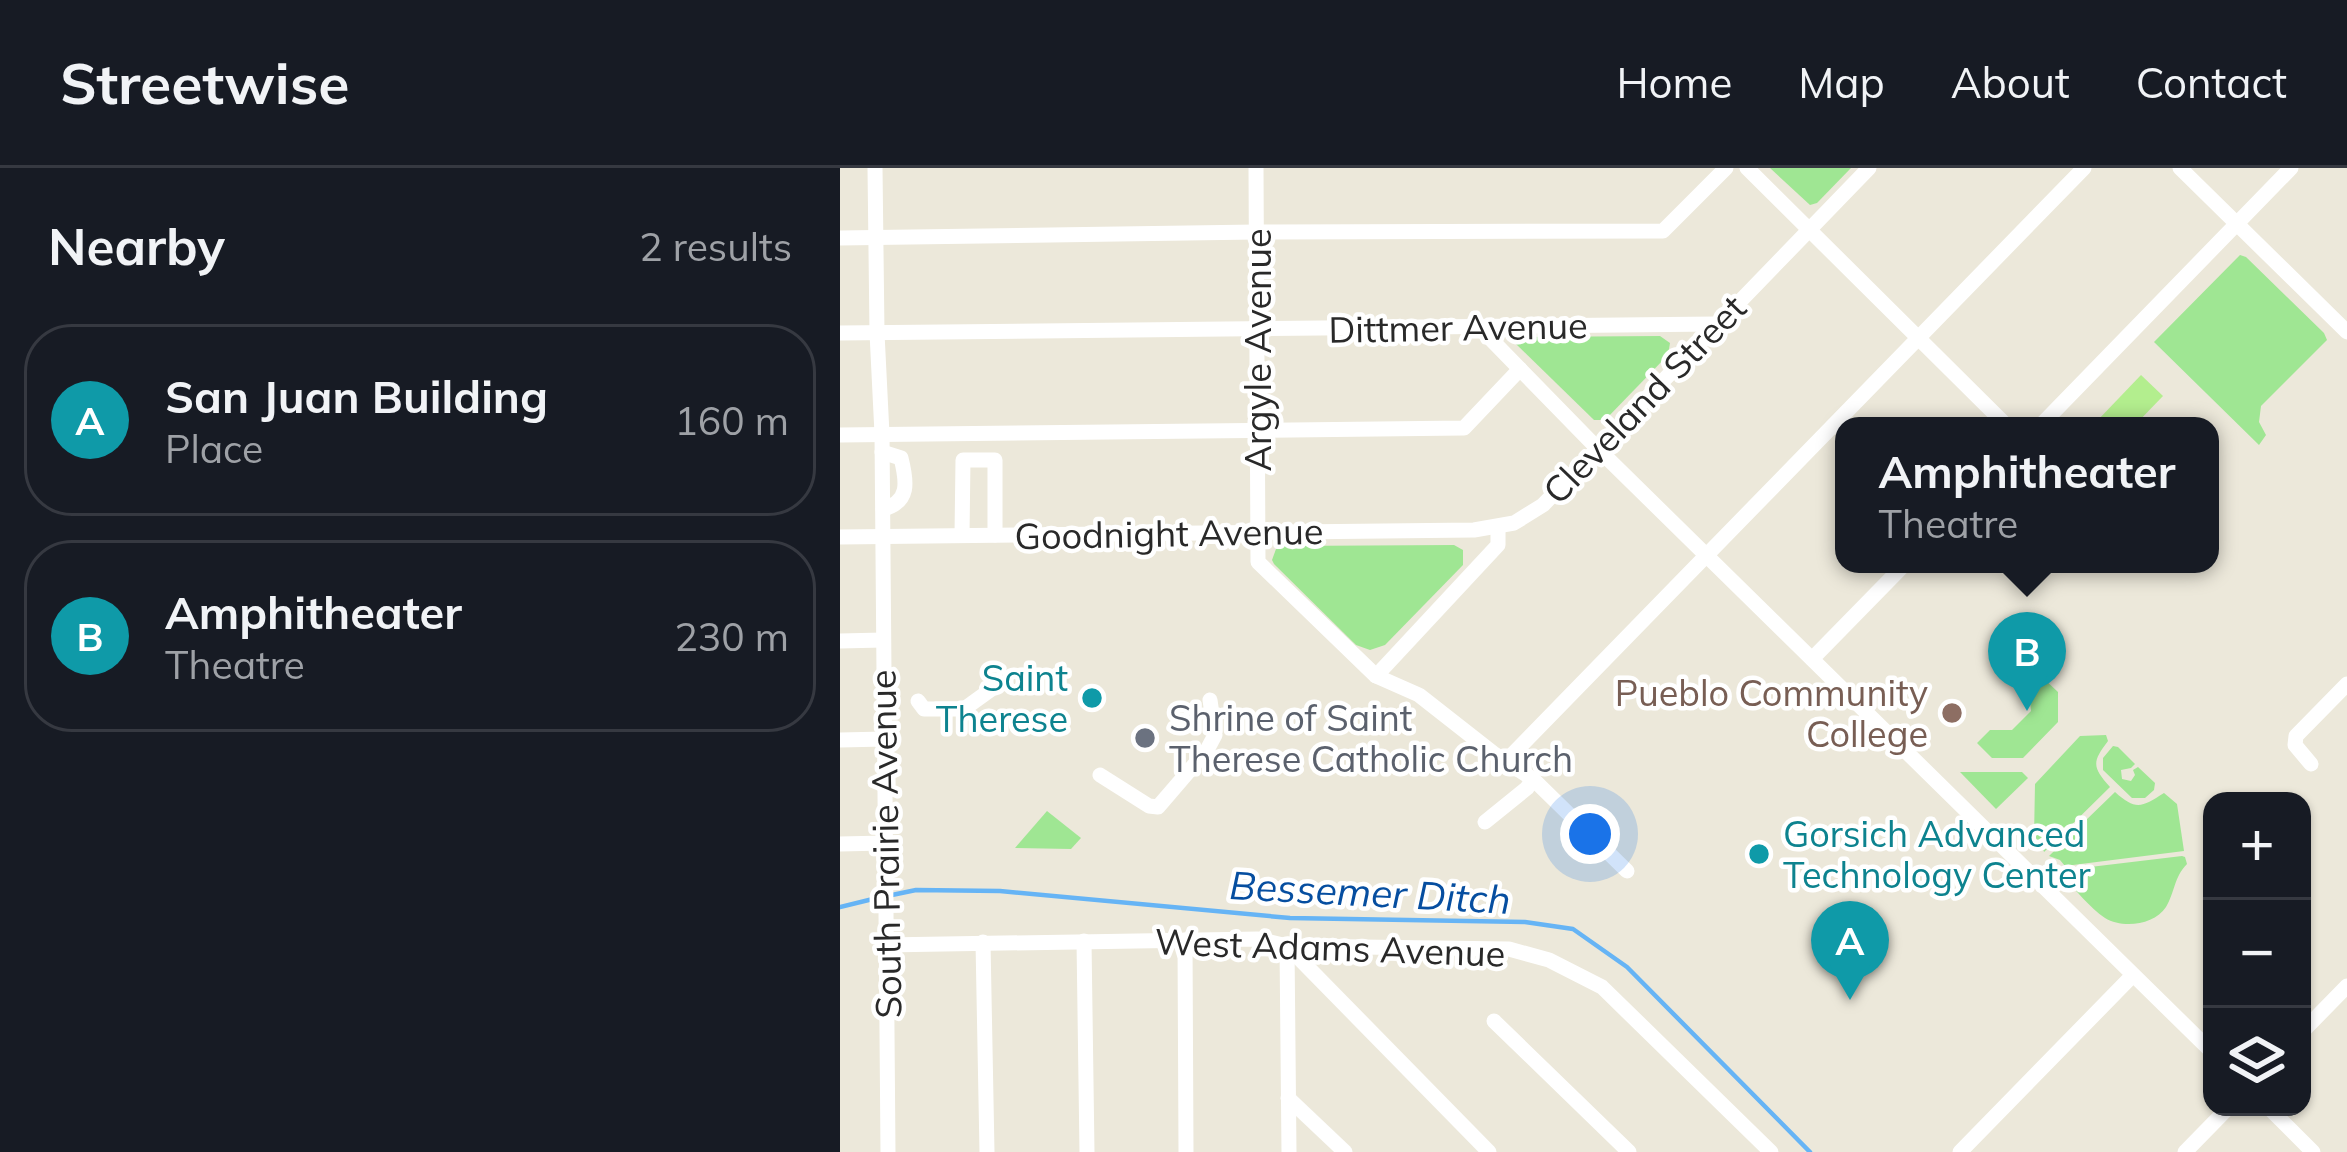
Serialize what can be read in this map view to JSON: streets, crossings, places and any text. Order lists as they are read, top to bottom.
{
  "streets": {
    "street": [
      "Dittmer Avenue",
      "Argyle Avenue",
      "Cleveland Street",
      "Goodnight Avenue",
      "South Prairie Avenue",
      "West Adams Avenue"
    ]
  },
  "crossings": [
    ["Dittmer Avenue", "Argyle Avenue"],
    ["Dittmer Avenue", "Cleveland Street"],
    ["Dittmer Avenue", "South Prairie Avenue"],
    ["Argyle Avenue", "Goodnight Avenue"],
    ["Cleveland Street", "Goodnight Avenue"],
    ["Goodnight Avenue", "South Prairie Avenue"],
    ["South Prairie Avenue", "West Adams Avenue"]
  ],
  "water": ["Bessemer Ditch"],
  "places": [
    "Saint Therese",
    "Pueblo Community College",
    "Shrine of Saint Therese Catholic Church",
    "Gorsich Advanced Technology Center"
  ],
  "page": {
    "header": "Streetwise",
    "nav": [
      "Home",
      "Map",
      "About",
      "Contact"
    ],
    "heading": ["Nearby", "2 results"],
    "list": [
      {
        "mark": "A",
        "name": "San Juan Building",
        "note": "Place",
        "value": "160 m"
      },
      {
        "mark": "B",
        "name": "Amphitheater",
        "note": "Theatre",
        "value": "230 m"
      }
    ],
    "popup": ["Amphitheater", "Theatre"],
    "pins": ["B", "A"],
    "map_buttons": ["+", "−"]
  }
}
